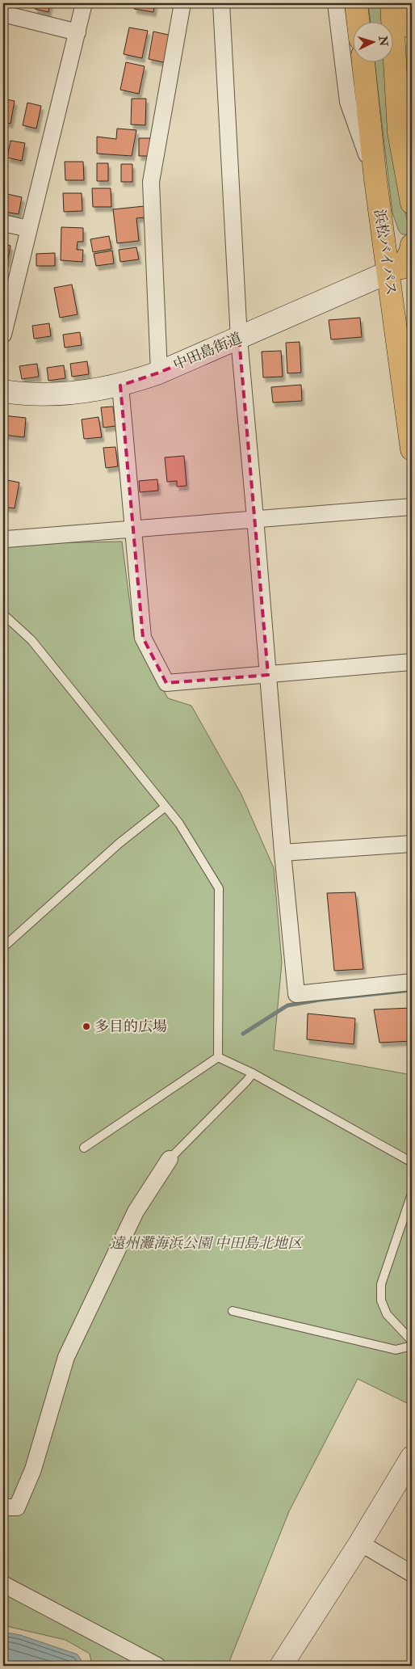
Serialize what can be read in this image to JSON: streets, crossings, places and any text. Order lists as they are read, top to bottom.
{
  "streets": {
    "highway": ["浜松バイパス"],
    "street": ["中田島街道"]
  },
  "crossings": [
    ["浜松バイパス", "中田島街道"]
  ],
  "parks": ["遠州灘海浜公園 中田島北地区"],
  "places": ["多目的広場"],
  "north": "right"
}
